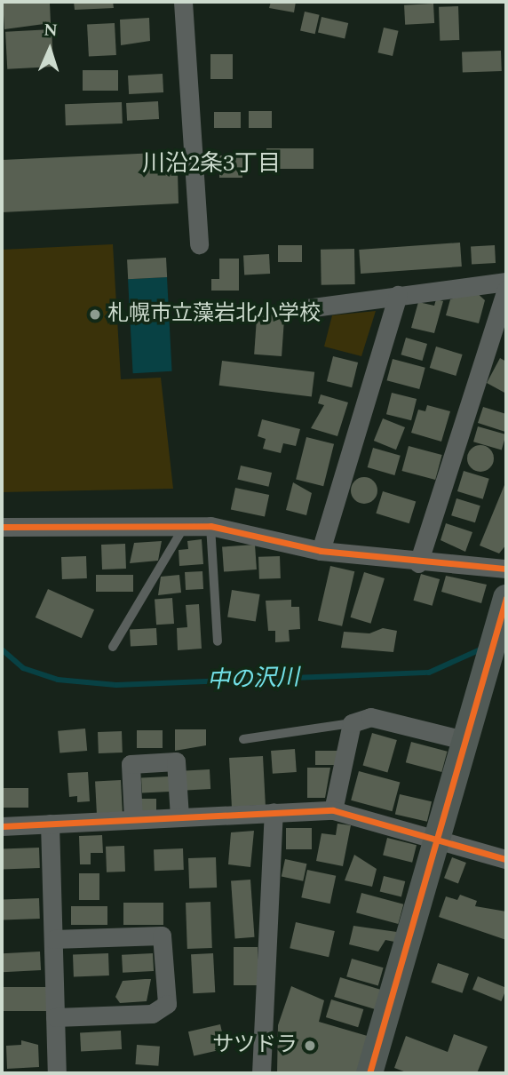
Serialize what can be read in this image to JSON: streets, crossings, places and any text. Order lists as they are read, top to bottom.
{
  "districts": ["川沿2条3丁目"],
  "water": ["中の沢川"],
  "places": ["札幌市立藻岩北小学校", "サツドラ"],
  "north": "top"
}
